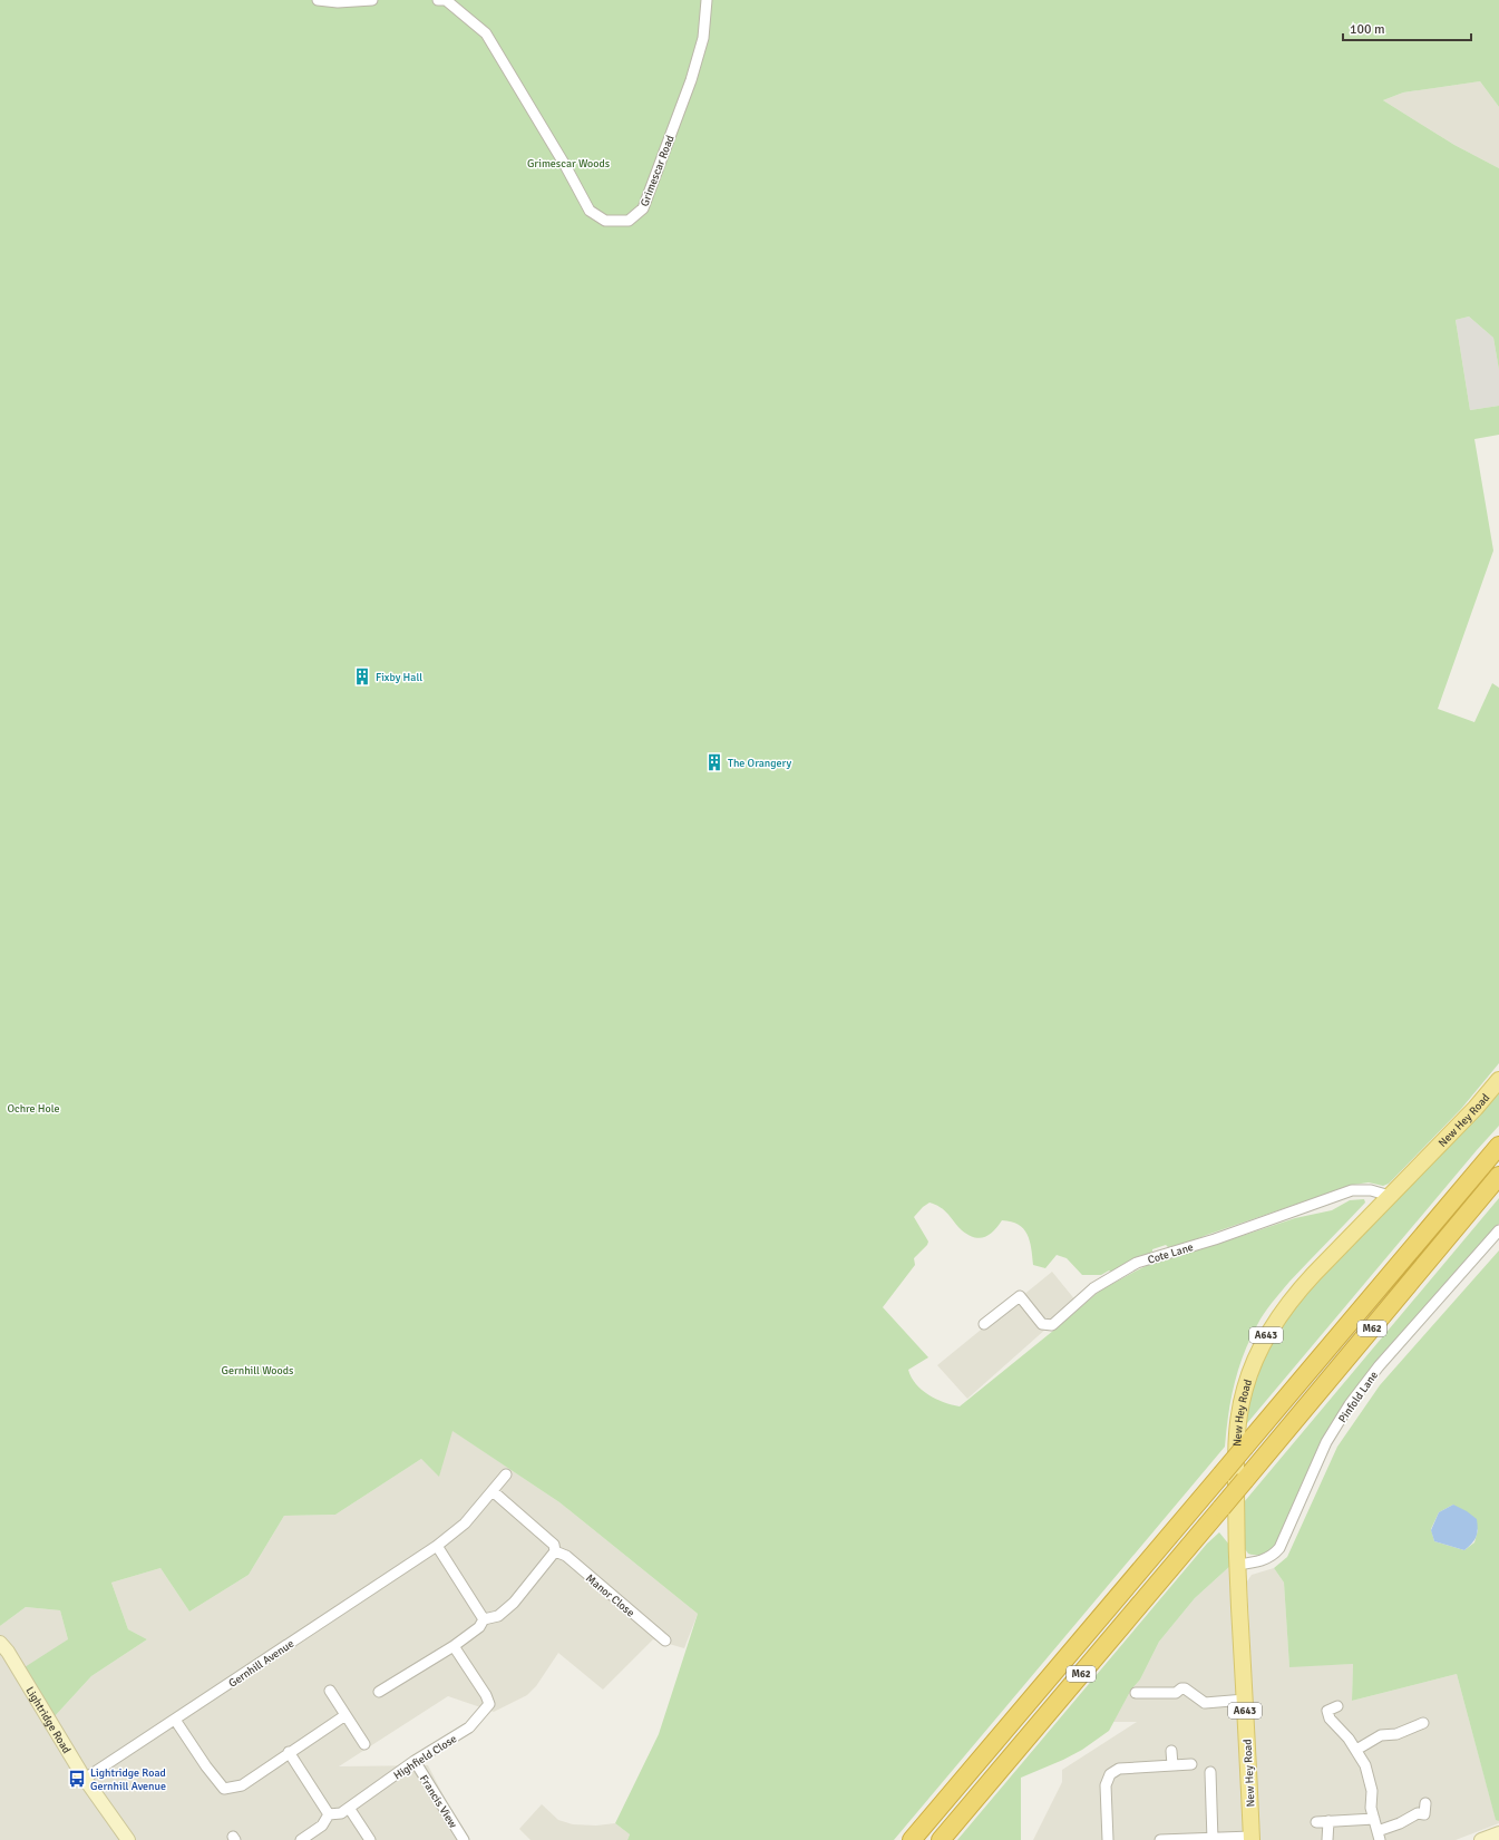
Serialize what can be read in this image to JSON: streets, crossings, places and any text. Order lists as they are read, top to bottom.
{
  "streets": {
    "highway": ["M62"],
    "main road": ["New Hey Road", "A643"],
    "street": [
      "Grimescar Road",
      "Cote Lane",
      "Pinfold Lane",
      "Manor Close",
      "Gernhill Avenue",
      "Lightridge Road",
      "Highfield Close",
      "Francis View"
    ]
  },
  "crossings": [
    ["New Hey Road", "Cote Lane"],
    ["New Hey Road", "Pinfold Lane"],
    ["Manor Close", "Gernhill Avenue"],
    ["Gernhill Avenue", "Lightridge Road"],
    ["Highfield Close", "Francis View"]
  ],
  "parks": ["Grimescar Woods", "Ochre Hole", "Gernhill Woods"],
  "places": {
    "building": ["Fixby Hall", "The Orangery"],
    "bus stop": ["Lightridge Road Gernhill Avenue"]
  },
  "scale_bar": "100 m"
}
